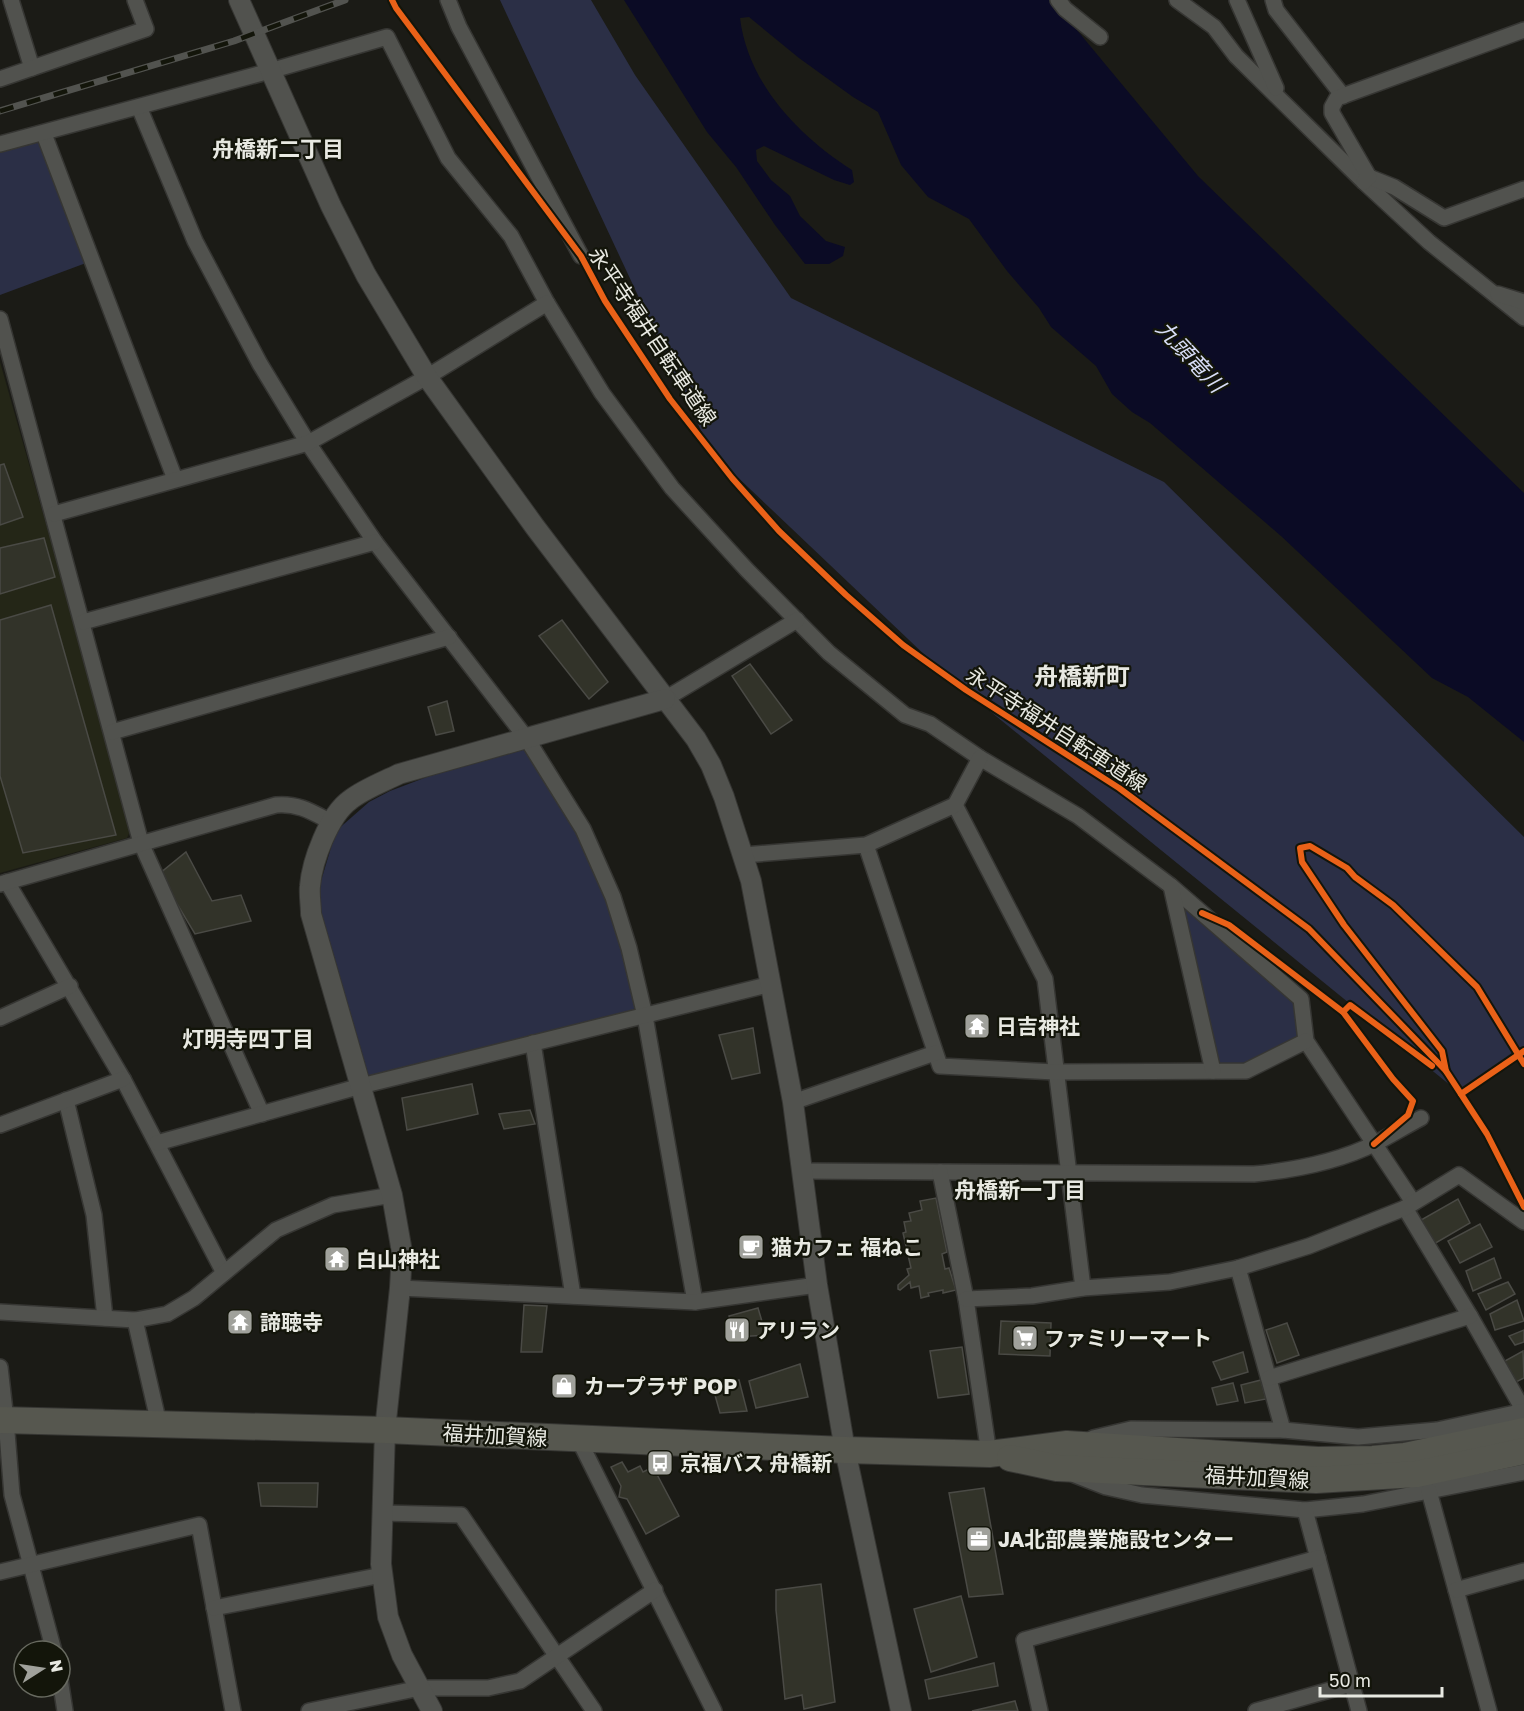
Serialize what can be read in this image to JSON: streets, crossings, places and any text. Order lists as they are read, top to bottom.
{
  "streets": {
    "main road": ["福井加賀線"],
    "cycle path": ["永平寺福井自転車道線"]
  },
  "districts": [
    "舟橋新二丁目",
    "舟橋新町",
    "灯明寺四丁目",
    "舟橋新一丁目"
  ],
  "water": ["九頭竜川"],
  "places": {
    "temple": ["日吉神社", "白山神社", "諦聴寺"],
    "cafe": ["猫カフェ 福ねこ"],
    "restaurant": ["アリラン"],
    "supermarket": ["ファミリーマート"],
    "shop": ["カープラザ POP"],
    "bus stop": ["京福バス 舟橋新"],
    "office": ["JA北部農業施設センター"]
  },
  "scale_bar": "50 m",
  "north": "right"
}
